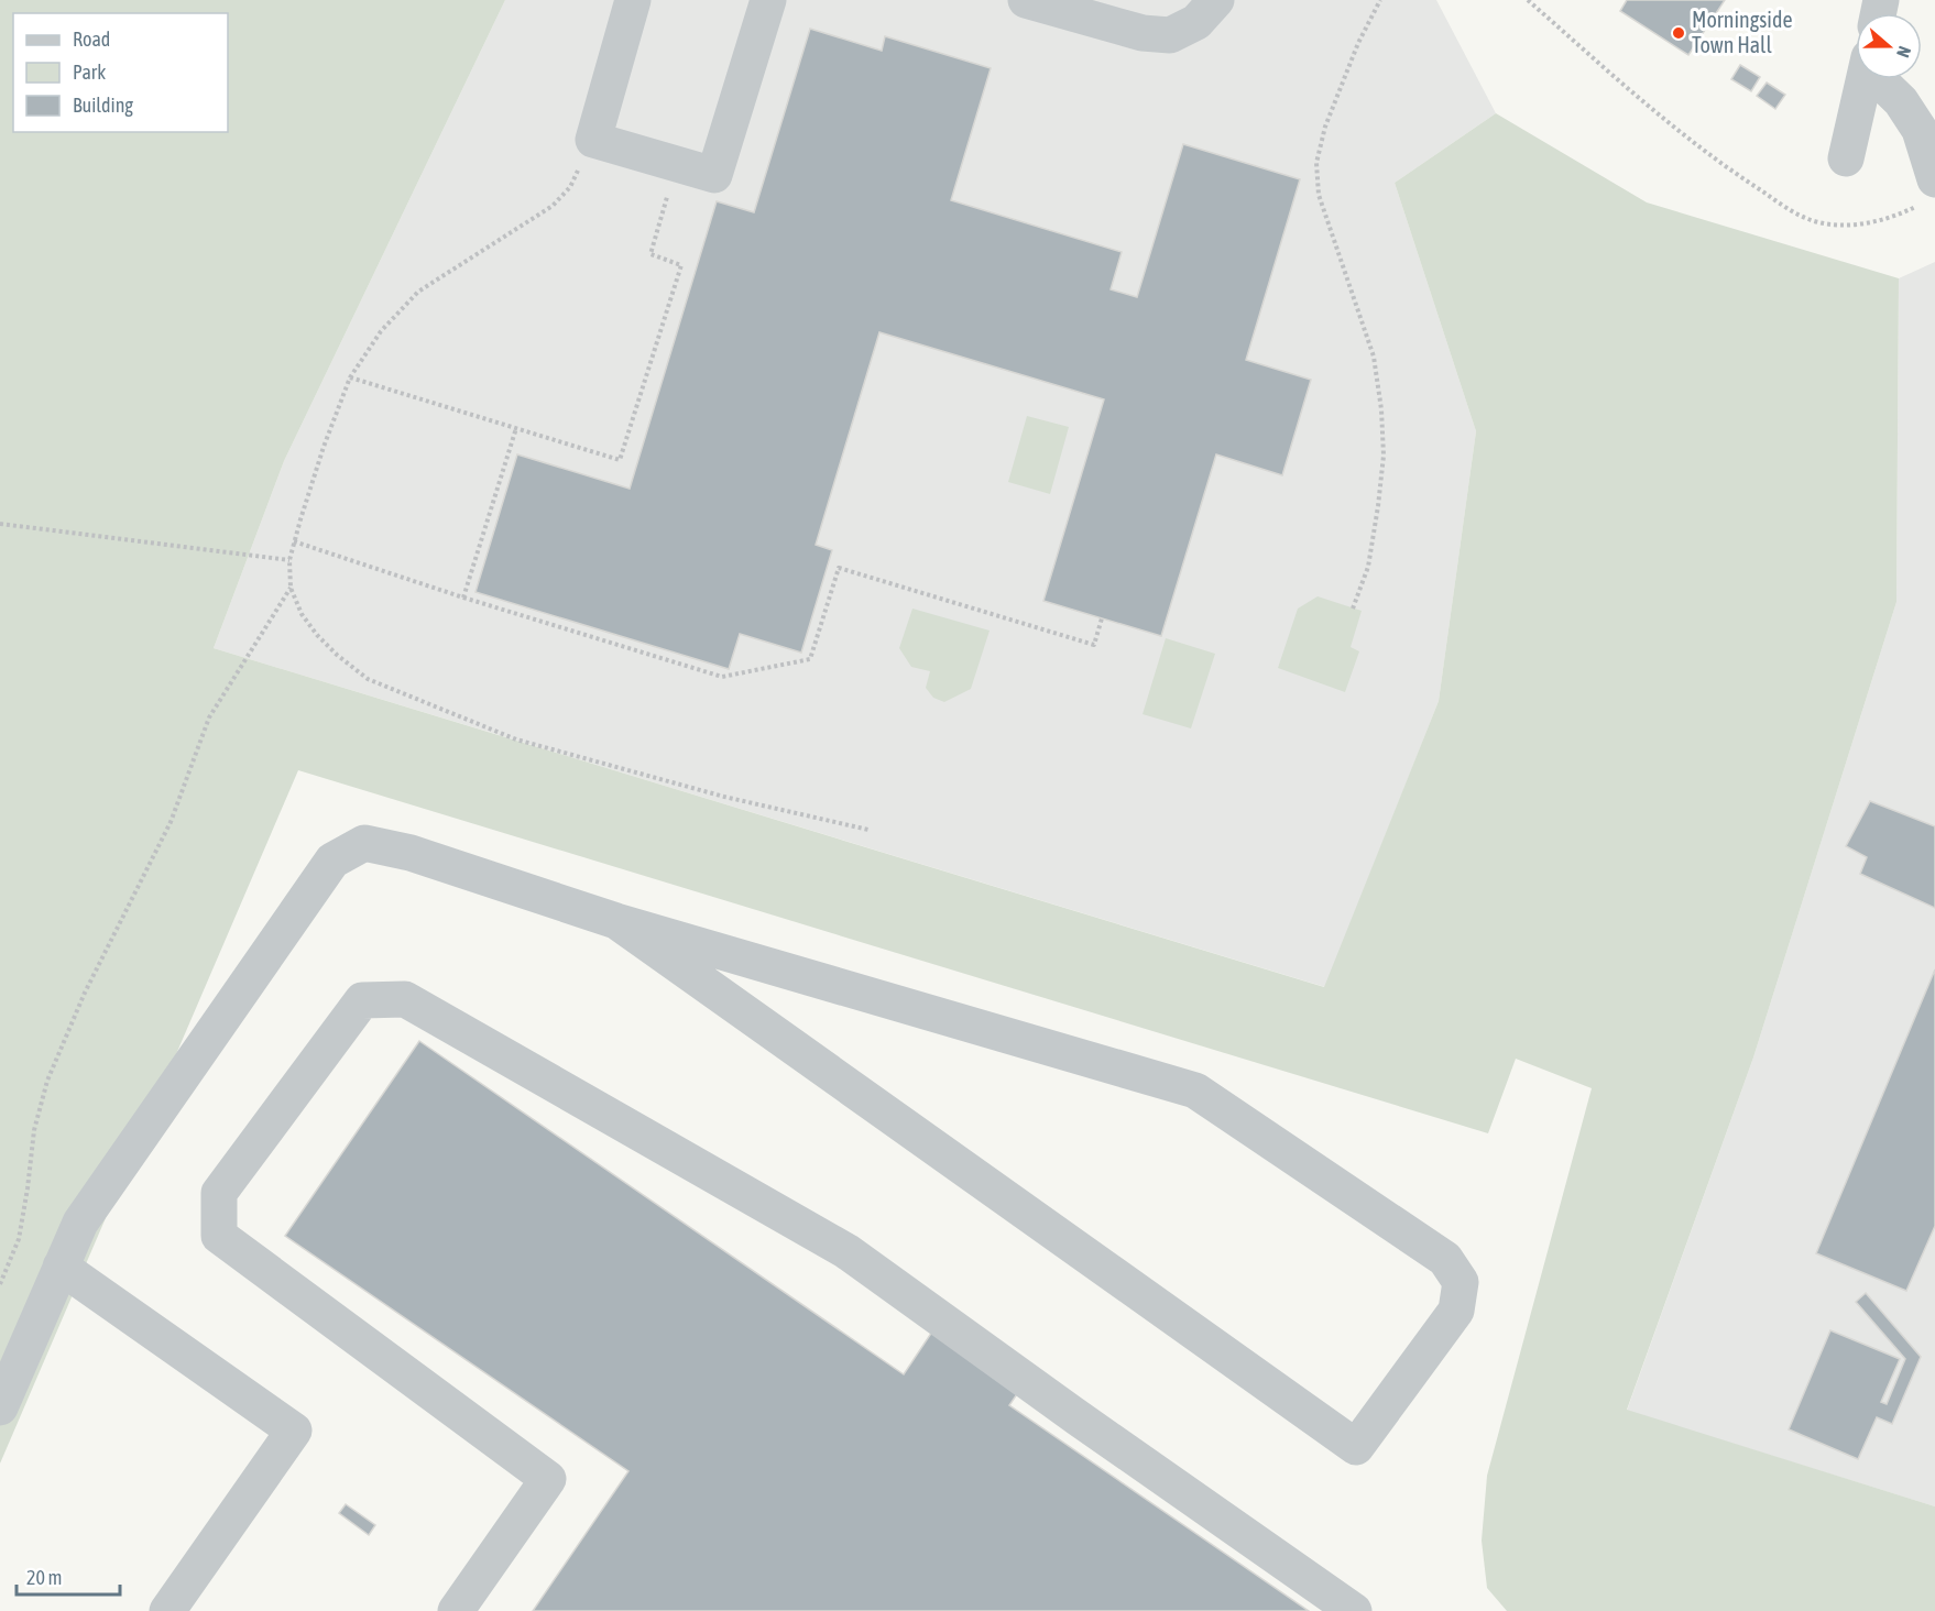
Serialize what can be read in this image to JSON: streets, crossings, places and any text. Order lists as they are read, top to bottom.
{
  "places": ["Morningside Town Hall"],
  "legend": ["Road", "Park", "Building"],
  "scale_bar": "20 m",
  "north": "right"
}
